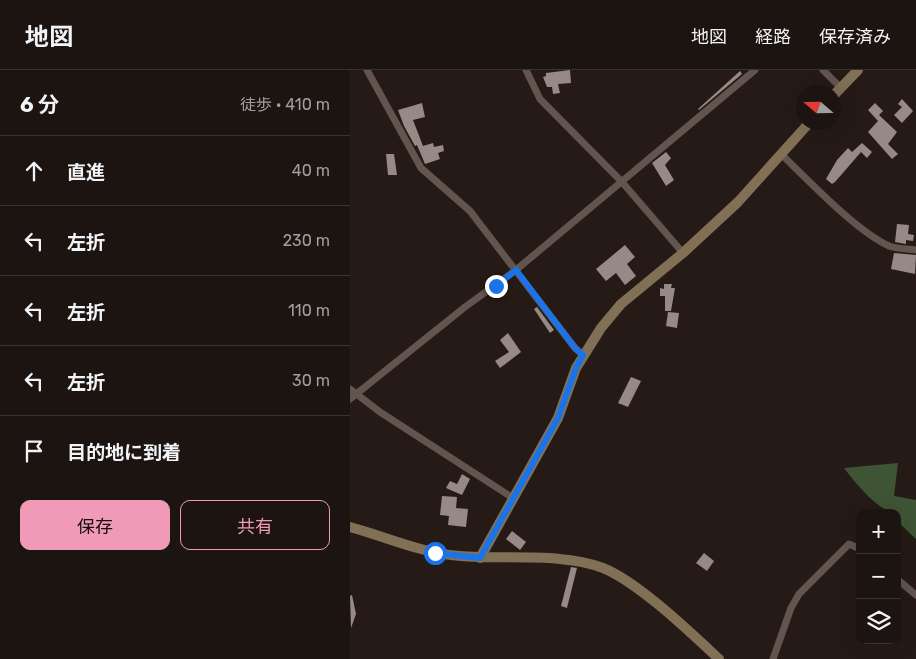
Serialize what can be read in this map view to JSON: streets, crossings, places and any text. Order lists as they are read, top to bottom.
{
  "north": "left",
  "page": {
    "header": "地図",
    "nav": ["地図", "経路", "保存済み"],
    "heading": ["6 分", "徒歩 · 410 m"],
    "list": [
      ["直進", "40 m"],
      ["左折", "230 m"],
      ["左折", "110 m"],
      ["左折", "30 m"],
      "目的地に到着"
    ],
    "buttons": ["保存", "共有"],
    "map_buttons": ["+", "−"]
  }
}
